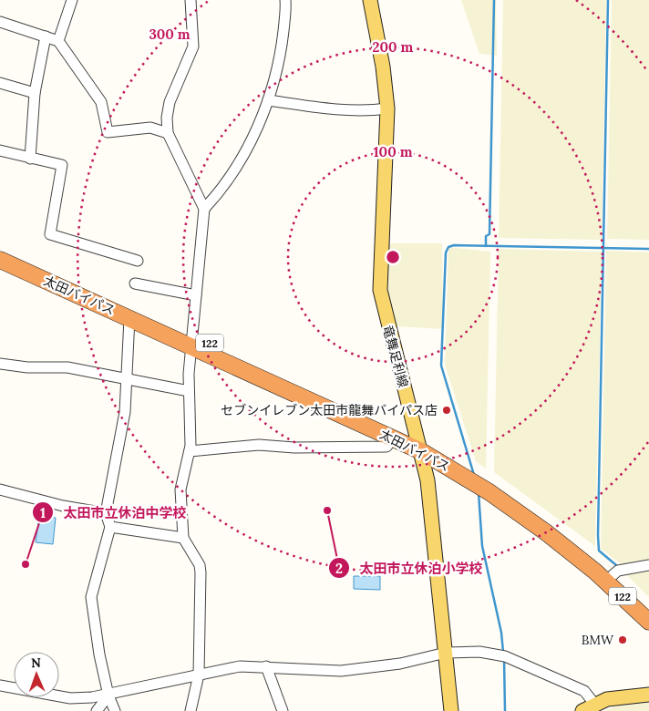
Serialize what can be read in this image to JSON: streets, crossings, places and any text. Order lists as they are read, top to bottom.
{
  "streets": {
    "highway": ["太田バイパス", "122"],
    "main road": ["竜舞足利線"]
  },
  "crossings": [
    ["太田バイパス", "竜舞足利線"]
  ],
  "places": [
    "セブンイレブン太田市龍舞バイパス店",
    "太田市立休泊小学校",
    "太田市立休泊中学校",
    "BMW"
  ],
  "north": "top",
  "rings": ["300 m", "200 m", "100 m"]
}
